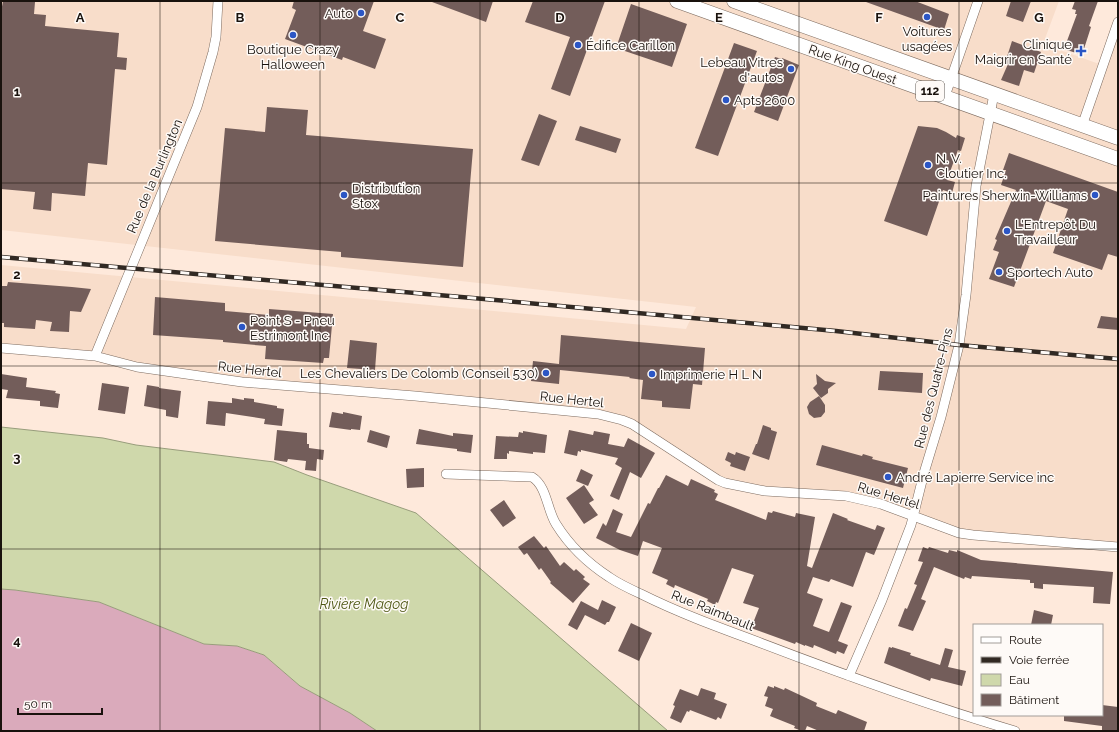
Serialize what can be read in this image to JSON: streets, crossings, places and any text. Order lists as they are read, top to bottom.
{
  "streets": {
    "main road": ["Rue King Ouest", "112"],
    "street": [
      "Rue de la Burlington",
      "Rue Hertel",
      "Rue des Quatre-Pins",
      "Rue Raimbault"
    ]
  },
  "crossings": [
    ["Rue King Ouest", "Rue des Quatre-Pins"],
    ["Rue de la Burlington", "Rue Hertel"],
    ["Rue Hertel", "Rue des Quatre-Pins"],
    ["Rue des Quatre-Pins", "Rue Raimbault"]
  ],
  "water": ["Rivière Magog"],
  "places": {
    "other": [
      "Auto",
      "Voitures usagées",
      "Boutique Crazy Halloween",
      "Édifice Carillon",
      "Lebeau Vitres d'autos",
      "Apts 2600",
      "N. V. Cloutier Inc.",
      "Distribution Stox",
      "Paintures Sherwin-Williams",
      "L'Entrepôt Du Travailleur",
      "Sportech Auto",
      "Point S - Pneu Estrimont Inc",
      "Les Chevaliers De Colomb (Conseil 530)",
      "Imprimerie H L N",
      "André Lapierre Service inc"
    ],
    "health": ["Clinique Maigrir en Santé"]
  },
  "legend": [
    "Route",
    "Voie ferrée",
    "Eau",
    "Bâtiment"
  ],
  "scale_bar": "50 m",
  "grid": {
    "columns": [
      "A",
      "B",
      "C",
      "D",
      "E",
      "F",
      "G"
    ],
    "rows": [
      "1",
      "2",
      "3",
      "4"
    ]
  }
}
